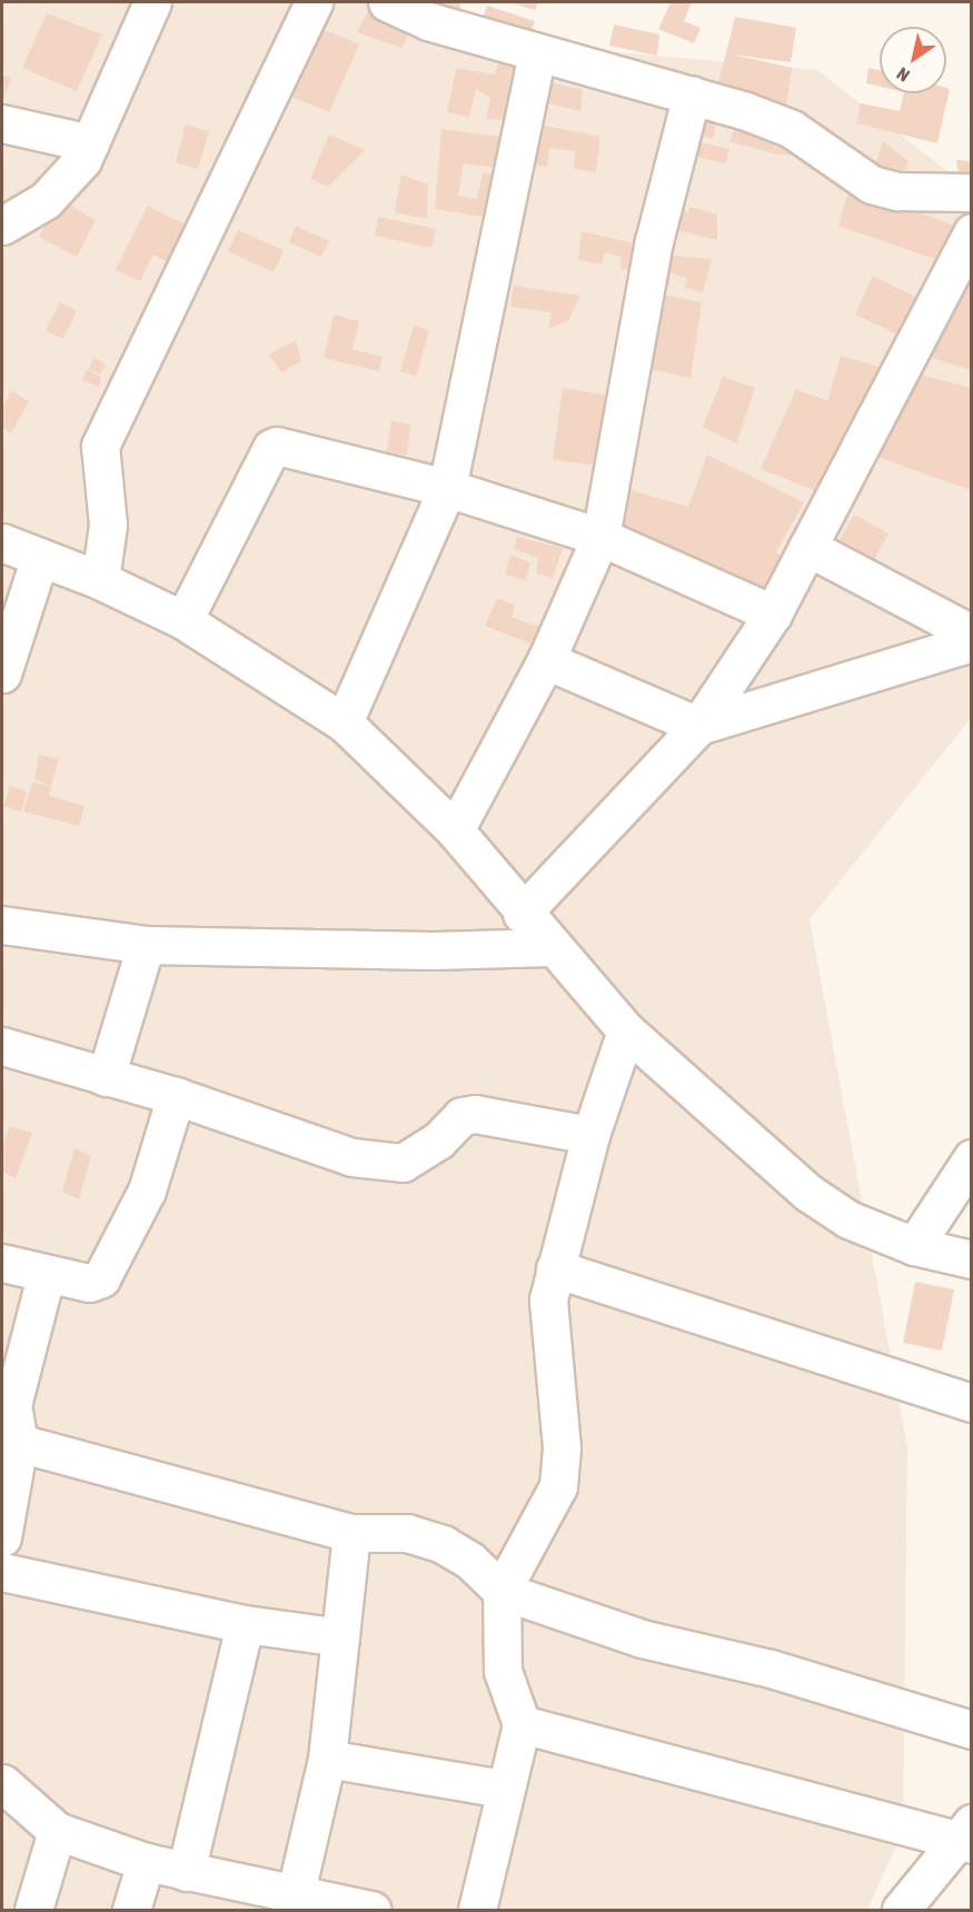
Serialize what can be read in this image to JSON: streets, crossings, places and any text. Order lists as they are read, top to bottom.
{
  "north": "bottom left"
}
